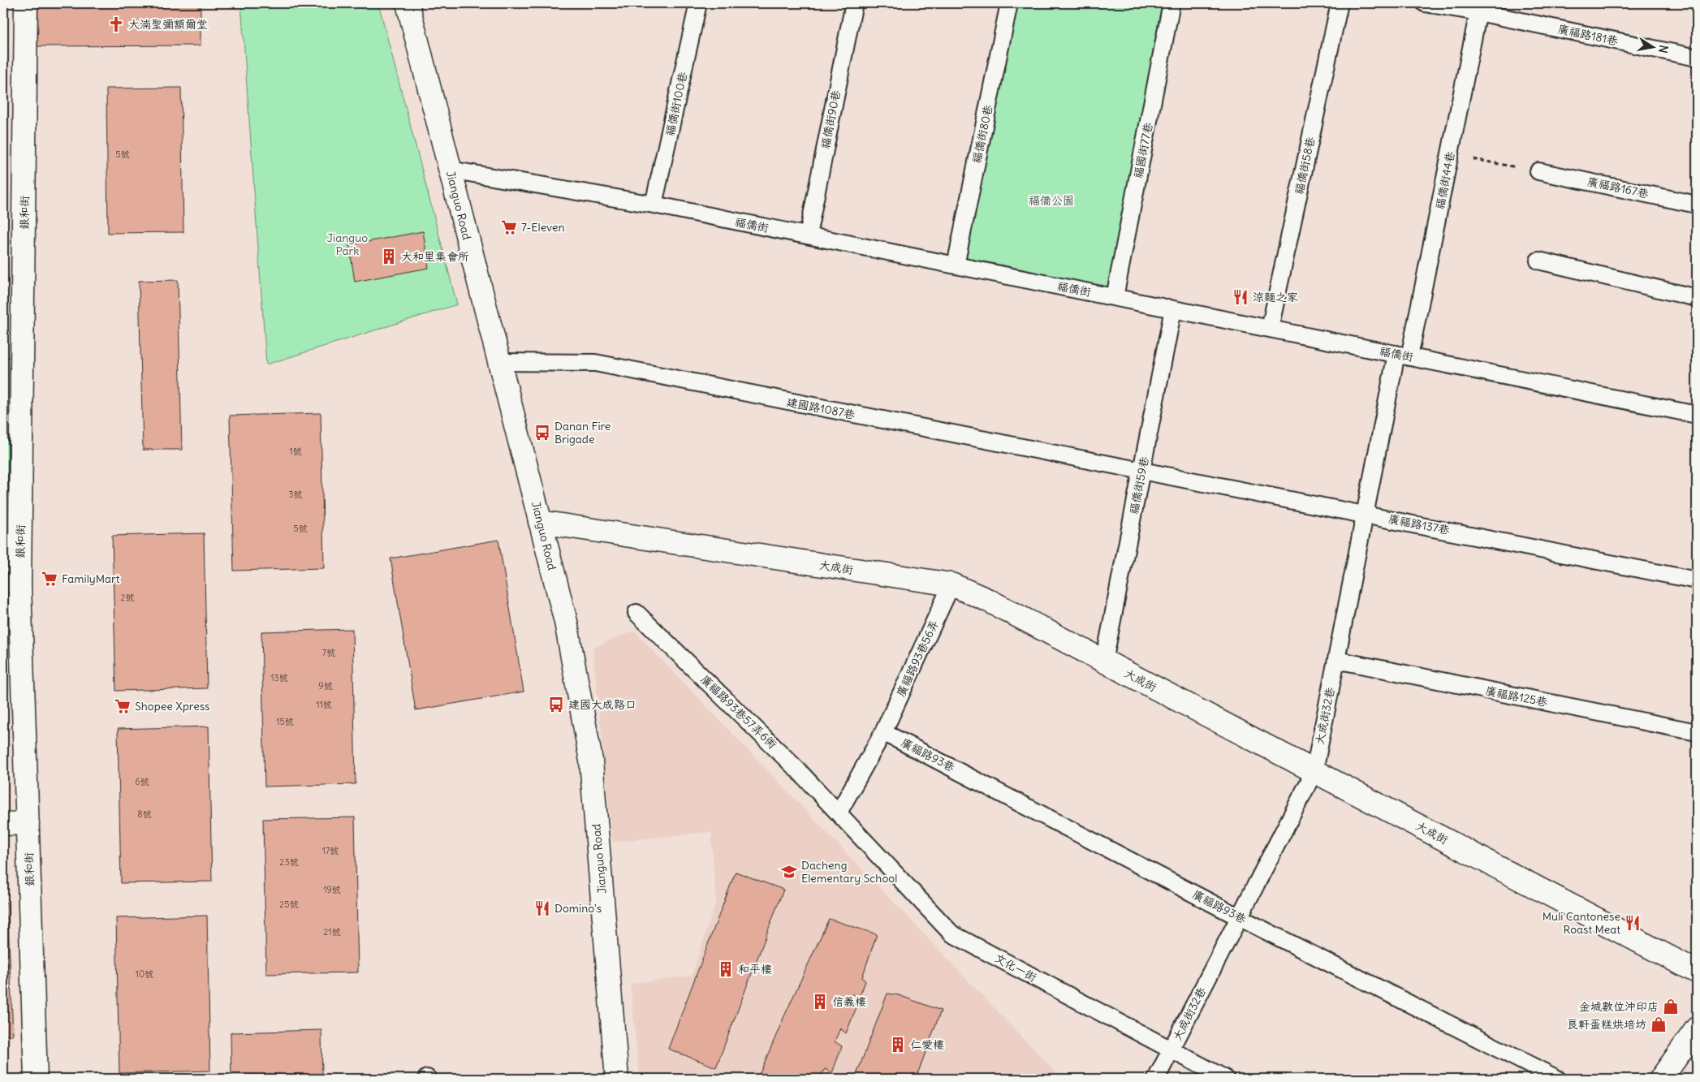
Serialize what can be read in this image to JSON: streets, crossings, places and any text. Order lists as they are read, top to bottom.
{
  "streets": {
    "street": ["Jianguo Road", "銀和街", "大成街"],
    "lane": [
      "廣福路181巷",
      "福僑街100巷",
      "福僑街90巷",
      "福僑街80巷",
      "福國街77巷",
      "福僑街58巷",
      "福僑街44巷",
      "廣福路167巷",
      "福僑街",
      "建國路1087巷",
      "福僑街59巷",
      "廣福路137巷",
      "廣福路93巷56弄",
      "廣福路125巷",
      "廣福路93巷57弄6衖",
      "大成街32巷",
      "廣福路93巷",
      "文化一街"
    ]
  },
  "crossings": [
    ["廣福路181巷", "福僑街44巷"],
    ["福僑街100巷", "福僑街"],
    ["福僑街90巷", "福僑街"],
    ["福僑街80巷", "福僑街"],
    ["福國街77巷", "福僑街"],
    ["福僑街58巷", "福僑街"],
    ["福僑街44巷", "福僑街"],
    ["福僑街44巷", "大成街32巷"],
    ["Jianguo Road", "福僑街"],
    ["Jianguo Road", "建國路1087巷"],
    ["Jianguo Road", "大成街"],
    ["福僑街", "福僑街59巷"],
    ["福僑街", "大成街32巷"],
    ["建國路1087巷", "福僑街59巷"],
    ["建國路1087巷", "廣福路137巷"],
    ["福僑街59巷", "廣福路137巷"],
    ["福僑街59巷", "大成街"],
    ["廣福路137巷", "大成街32巷"],
    ["大成街", "廣福路93巷56弄"],
    ["大成街", "大成街32巷"],
    ["廣福路93巷56弄", "廣福路93巷57弄6衖"],
    ["廣福路93巷56弄", "廣福路93巷"],
    ["廣福路93巷56弄", "文化一街"],
    ["廣福路125巷", "大成街32巷"],
    ["廣福路93巷57弄6衖", "文化一街"],
    ["大成街32巷", "廣福路93巷"],
    ["大成街32巷", "文化一街"]
  ],
  "parks": ["福僑公園", "Jianguo Park"],
  "places": {
    "church": ["大湳聖彌額爾堂"],
    "supermarket": ["7-Eleven", "FamilyMart", "Shopee Xpress"],
    "building": [
      "大和里集會所",
      "和平樓",
      "信義樓",
      "仁愛樓"
    ],
    "restaurant": ["涼麵之家", "Domino's", "Muli Cantonese Roast Meat"],
    "bus stop": ["Danan Fire Brigade", "建國大成路口"],
    "school or university": ["Dacheng Elementary School"],
    "shop": ["金城數位沖印店", "良軒蛋糕烘培坊"]
  },
  "house_numbers": [
    "5號",
    "1號",
    "3號",
    "5號",
    "2號",
    "7號",
    "13號",
    "9號",
    "11號",
    "15號",
    "6號",
    "8號",
    "17號",
    "23號",
    "19號",
    "25號",
    "21號",
    "10號"
  ],
  "north": "right"
}
